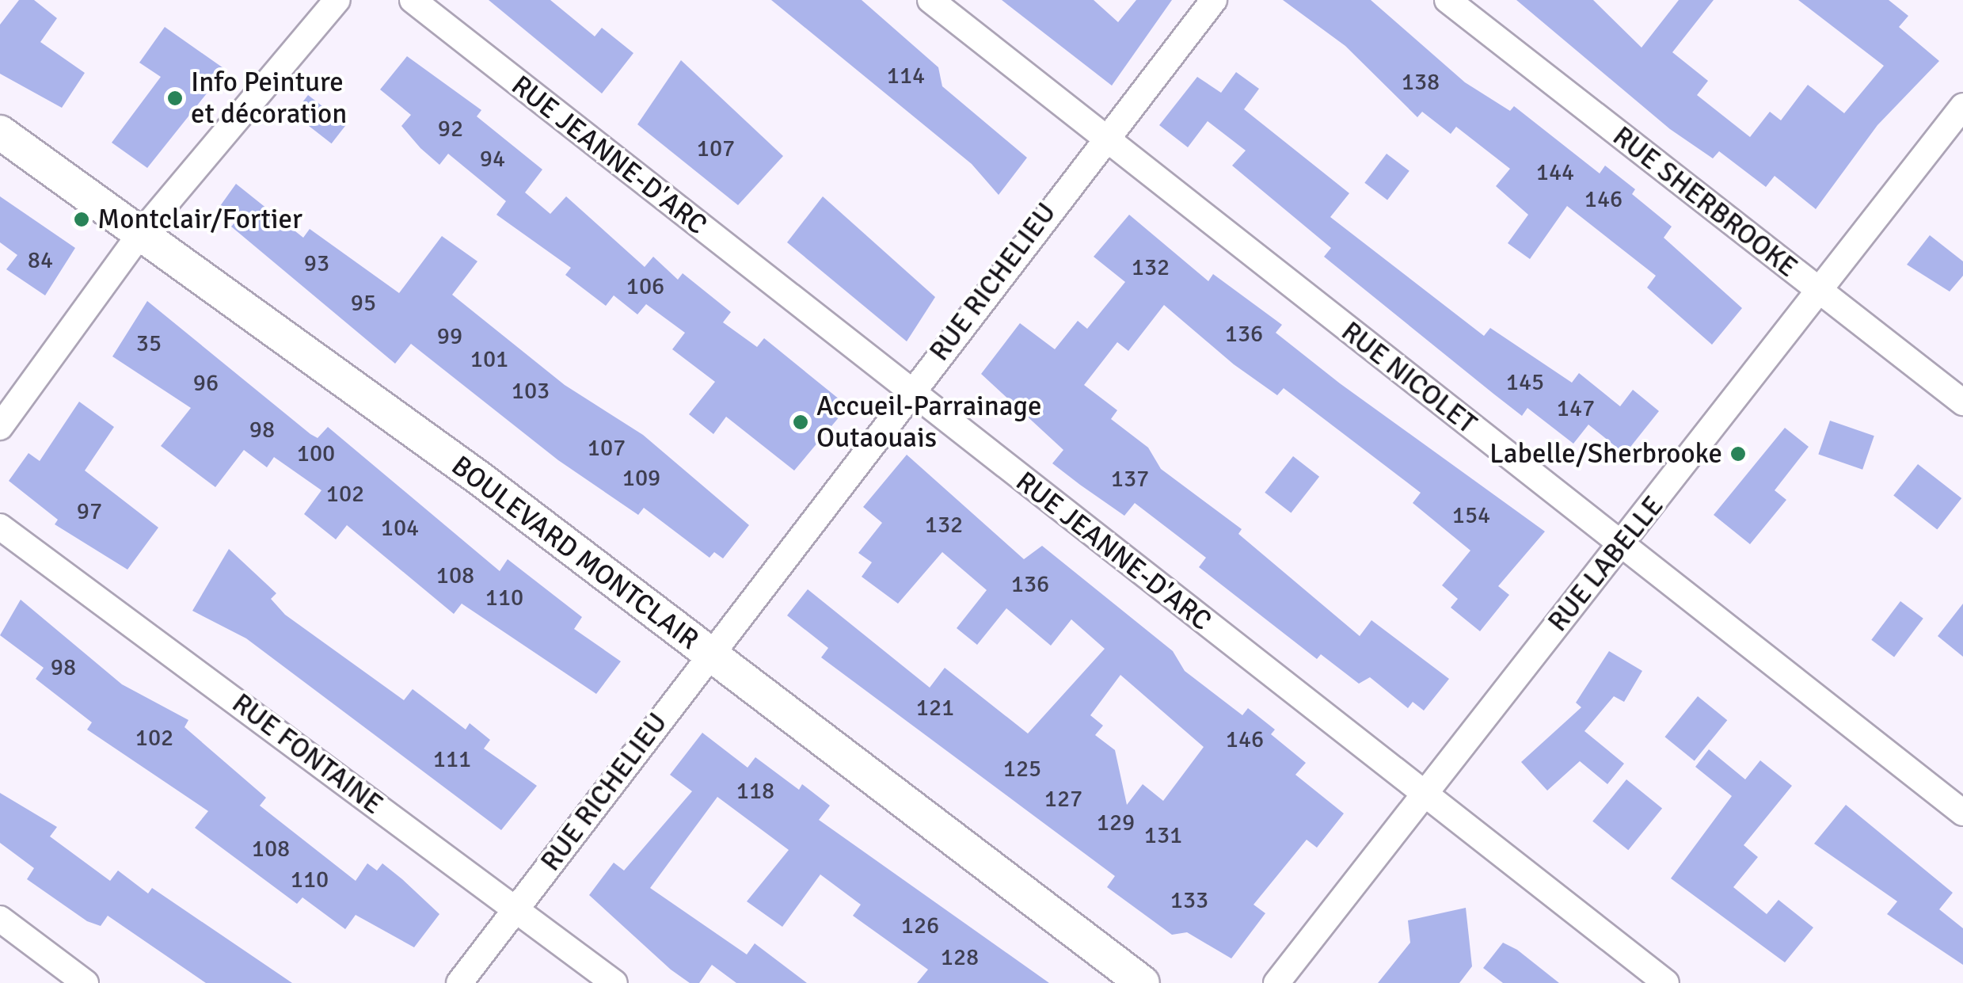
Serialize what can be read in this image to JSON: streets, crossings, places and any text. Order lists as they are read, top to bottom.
{
  "streets": {
    "street": [
      "RUE JEANNE-D'ARC",
      "RUE SHERBROOKE",
      "RUE RICHELIEU",
      "RUE NICOLET",
      "BOULEVARD MONTCLAIR",
      "RUE LABELLE",
      "RUE FONTAINE"
    ]
  },
  "crossings": [
    ["RUE JEANNE-D'ARC", "RUE RICHELIEU"],
    ["RUE JEANNE-D'ARC", "RUE LABELLE"],
    ["RUE SHERBROOKE", "RUE LABELLE"],
    ["RUE RICHELIEU", "RUE NICOLET"],
    ["RUE RICHELIEU", "BOULEVARD MONTCLAIR"],
    ["RUE RICHELIEU", "RUE FONTAINE"],
    ["RUE NICOLET", "RUE LABELLE"]
  ],
  "places": [
    "Info Peinture et décoration",
    "Montclair/Fortier",
    "Accueil-Parrainage Outaouais",
    "Labelle/Sherbrooke"
  ],
  "house_numbers": [
    "114",
    "138",
    "92",
    "107",
    "94",
    "144",
    "146",
    "84",
    "93",
    "132",
    "106",
    "95",
    "136",
    "99",
    "35",
    "101",
    "145",
    "96",
    "103",
    "147",
    "98",
    "107",
    "100",
    "109",
    "137",
    "102",
    "97",
    "154",
    "132",
    "104",
    "108",
    "136",
    "110",
    "98",
    "121",
    "102",
    "146",
    "111",
    "125",
    "118",
    "127",
    "129",
    "131",
    "108",
    "110",
    "133",
    "126",
    "128"
  ]
}
